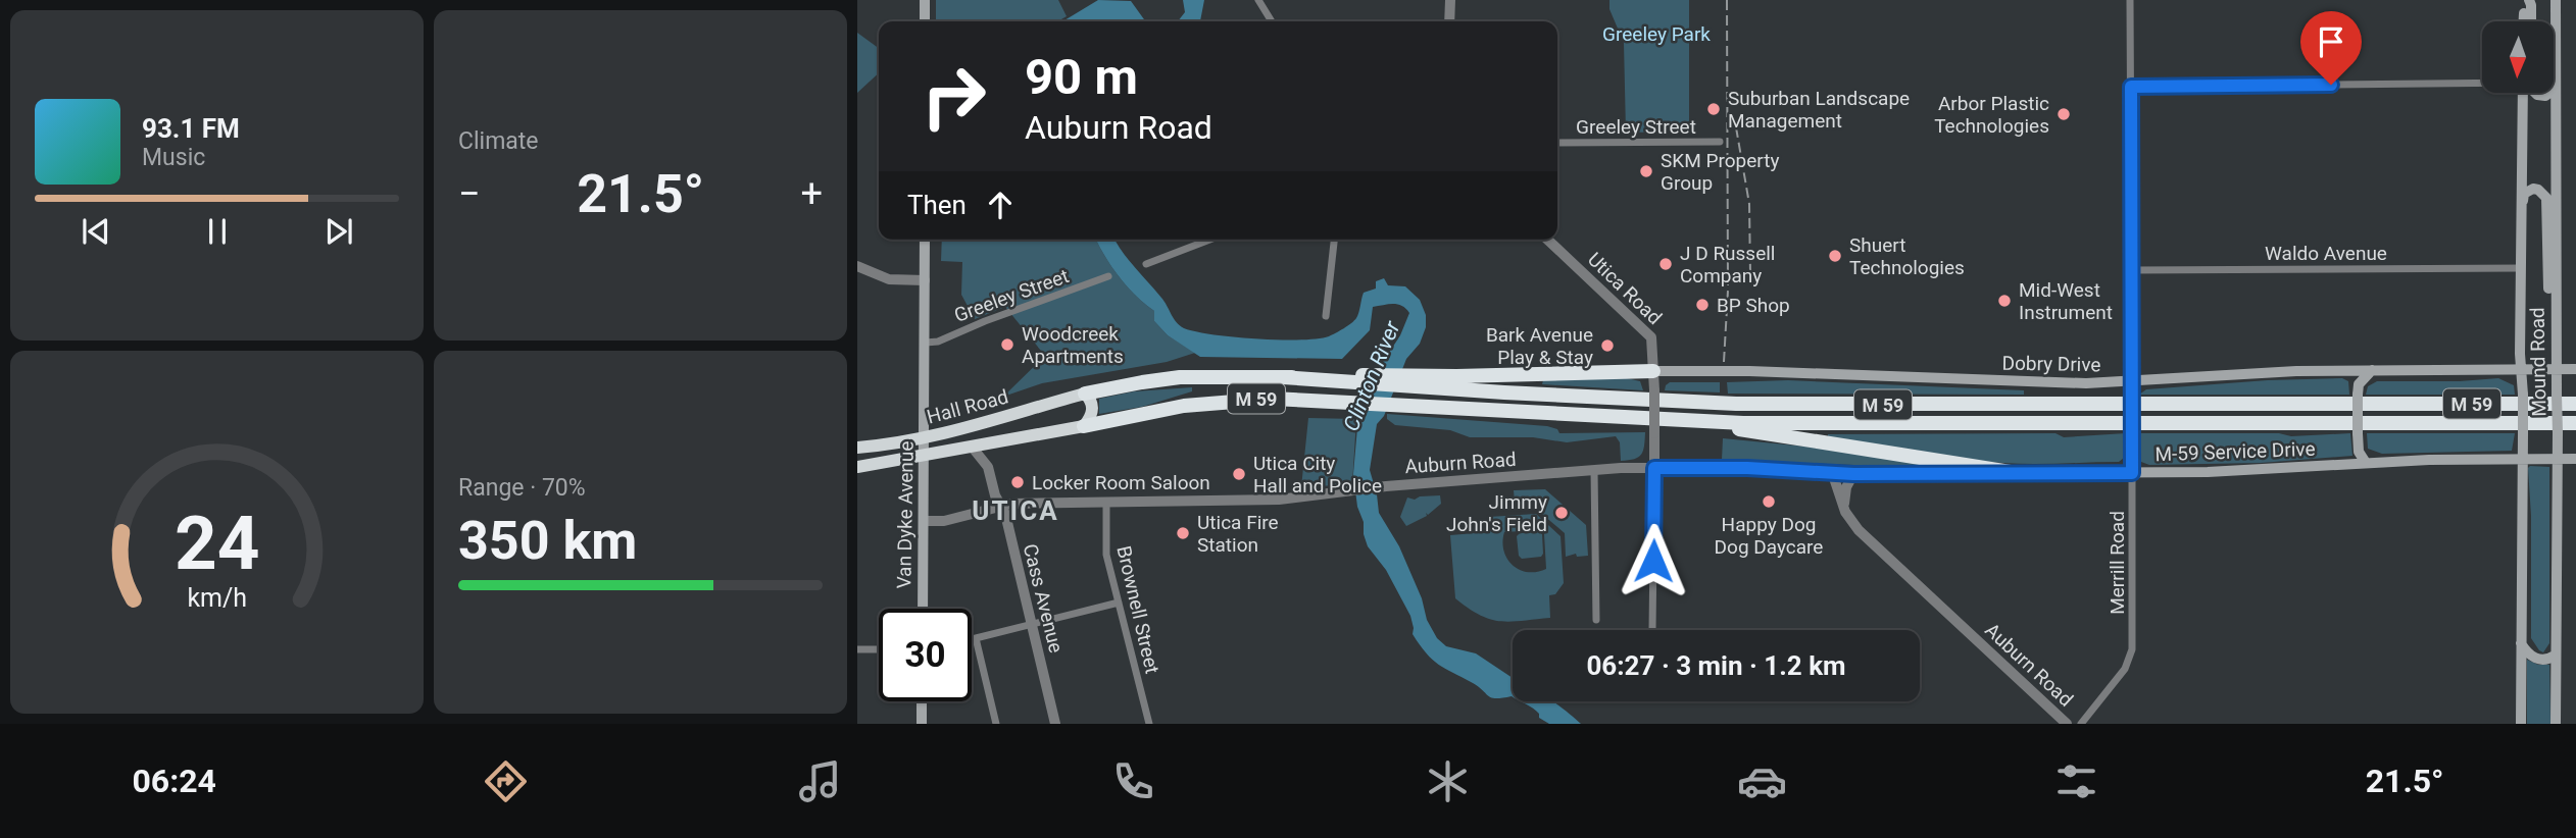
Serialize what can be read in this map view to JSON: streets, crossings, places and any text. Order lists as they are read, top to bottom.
{
  "streets": {
    "highway": ["M 59", "Hall Road"],
    "main road": [
      "Mound Road",
      "Dobry Drive",
      "M-59 Service Drive",
      "Van Dyke Avenue"
    ],
    "street": [
      "Greeley Street",
      "Waldo Avenue",
      "Utica Road",
      "Auburn Road",
      "Merrill Road",
      "Cass Avenue",
      "Brownell Street"
    ]
  },
  "crossings": [
    ["Greeley Street", "Van Dyke Avenue"],
    ["Waldo Avenue", "Mound Road"],
    ["Waldo Avenue", "Merrill Road"],
    ["Utica Road", "Dobry Drive"],
    ["Utica Road", "Auburn Road"],
    ["Mound Road", "Dobry Drive"],
    ["Mound Road", "M-59 Service Drive"],
    ["Dobry Drive", "Merrill Road"],
    ["M 59", "Hall Road"],
    ["Hall Road", "Van Dyke Avenue"],
    ["Hall Road", "Cass Avenue"],
    ["M-59 Service Drive", "Auburn Road"],
    ["M-59 Service Drive", "Merrill Road"],
    ["Auburn Road", "Van Dyke Avenue"],
    ["Auburn Road", "Cass Avenue"],
    ["Auburn Road", "Brownell Street"]
  ],
  "districts": ["UTICA"],
  "water": ["Clinton River"],
  "parks": ["Greeley Park"],
  "places": [
    "Suburban Landscape Management",
    "Arbor Plastic Technologies",
    "SKM Property Group",
    "Shuert Technologies",
    "J D Russell Company",
    "Mid-West Instrument",
    "BP Shop",
    "Woodcreek Apartments",
    "Bark Avenue Play & Stay",
    "Utica City Hall and Police",
    "Locker Room Saloon",
    "Happy Dog Dog Daycare",
    "Jimmy John's Field",
    "Utica Fire Station"
  ],
  "north": "bottom",
  "page": {
    "tile": [
      "Climate",
      ["Range · 70%", "350 km"]
    ],
    "turn": ["90 m", "Auburn Road"],
    "song": ["93.1 FM", "Music"],
    "heat": ["−", "21.5°", "+"],
    "then": "Then",
    "limit": "30",
    "trip": "06:27 · 3 min · 1.2 km",
    "tabs": ["06:24", "21.5°"],
    "gauge": ["24", "km/h"]
  }
}
